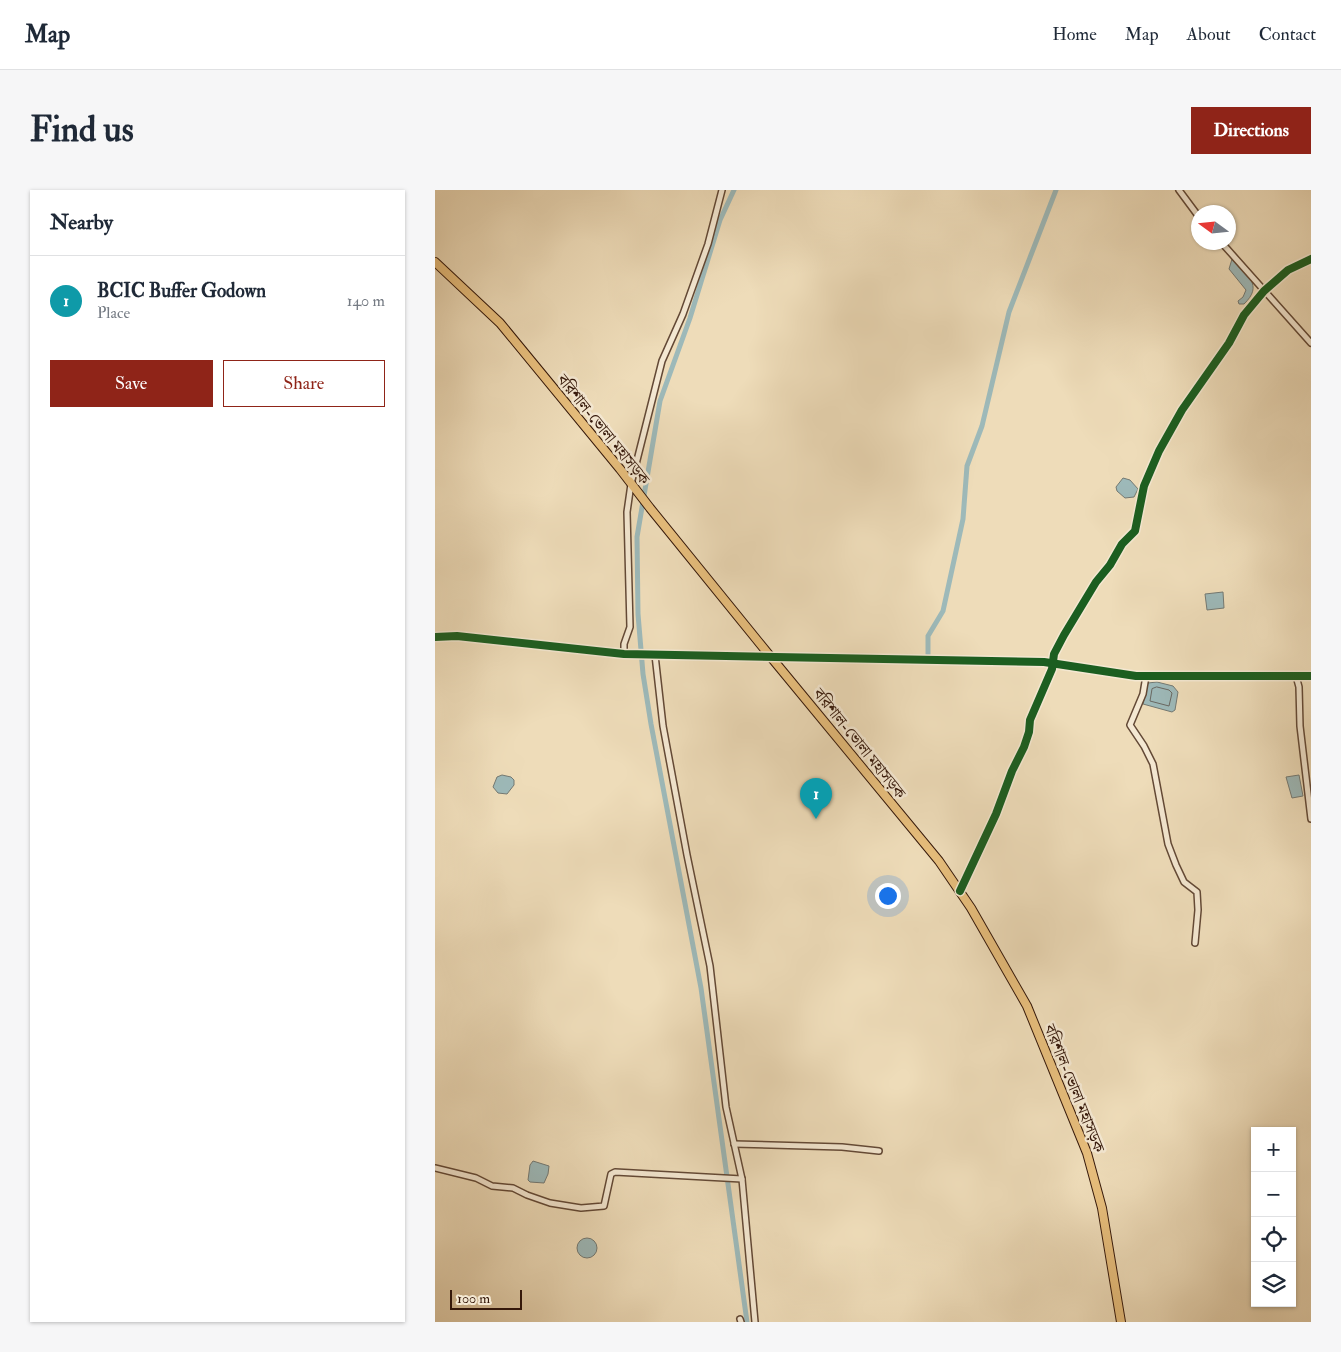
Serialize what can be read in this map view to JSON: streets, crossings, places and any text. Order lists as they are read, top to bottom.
{
  "streets": {
    "highway": ["বরিশাল-ভোলা মহাসড়ক"]
  },
  "scale_bar": "100 m",
  "north": "left",
  "page": {
    "header": "Map",
    "nav": [
      "Home",
      "Map",
      "About",
      "Contact"
    ],
    "buttons": [
      "Directions",
      ["Save", "Share"]
    ],
    "title": "Find us",
    "heading": "Nearby",
    "list": [
      {
        "mark": "1",
        "name": "BCIC Buffer Godown",
        "note": "Place",
        "value": "140 m"
      }
    ],
    "pins": "1",
    "map_buttons": ["+", "−"],
    "scale": "100 m"
  }
}
